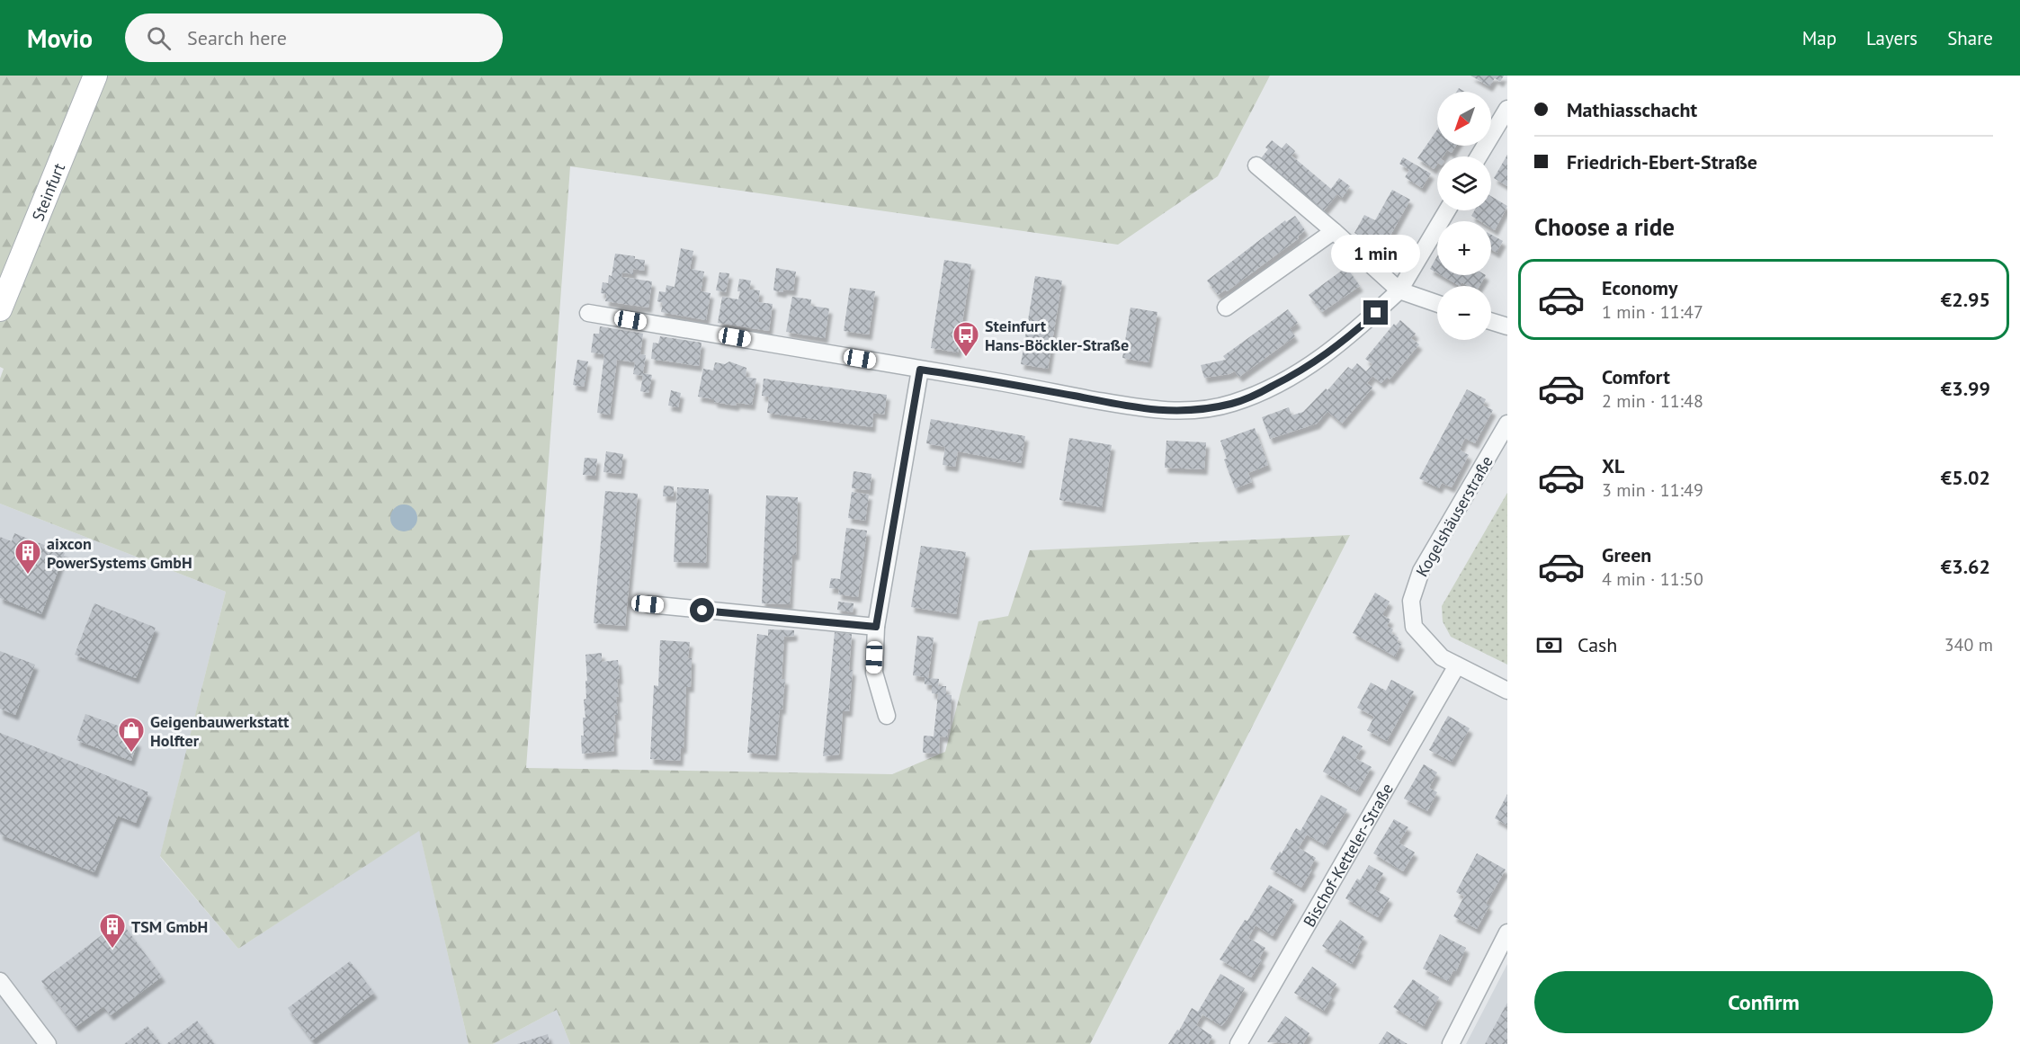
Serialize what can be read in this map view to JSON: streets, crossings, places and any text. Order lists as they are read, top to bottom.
{
  "streets": {
    "street": ["Steinfurt", "Kogelshäuserstraße", "Bischof-Ketteler-Straße"]
  },
  "crossings": [
    ["Kogelshäuserstraße", "Bischof-Ketteler-Straße"]
  ],
  "places": {
    "bus stop": ["Steinfurt Hans-Böckler-Straße"],
    "building": ["aixcon PowerSystems GmbH", "TSM GmbH"],
    "shop": ["Geigenbauwerkstatt Holfter"]
  },
  "north": "bottom left",
  "page": {
    "header": "Movio",
    "search": "Search here",
    "nav": ["Map", "Layers", "Share"],
    "banner": ["Mathiasschacht", "Friedrich-Ebert-Straße"],
    "map_buttons": ["+", "−"],
    "heading": "Choose a ride",
    "bubble": "1 min",
    "list": [
      {
        "name": "Economy",
        "note": "1 min · 11:47",
        "value": "€2.95"
      },
      {
        "name": "Comfort",
        "note": "2 min · 11:48",
        "value": "€3.99"
      },
      {
        "name": "XL",
        "note": "3 min · 11:49",
        "value": "€5.02"
      },
      {
        "name": "Green",
        "note": "4 min · 11:50",
        "value": "€3.62"
      }
    ],
    "pay": ["Cash", "340 m"],
    "buttons": "Confirm"
  }
}
